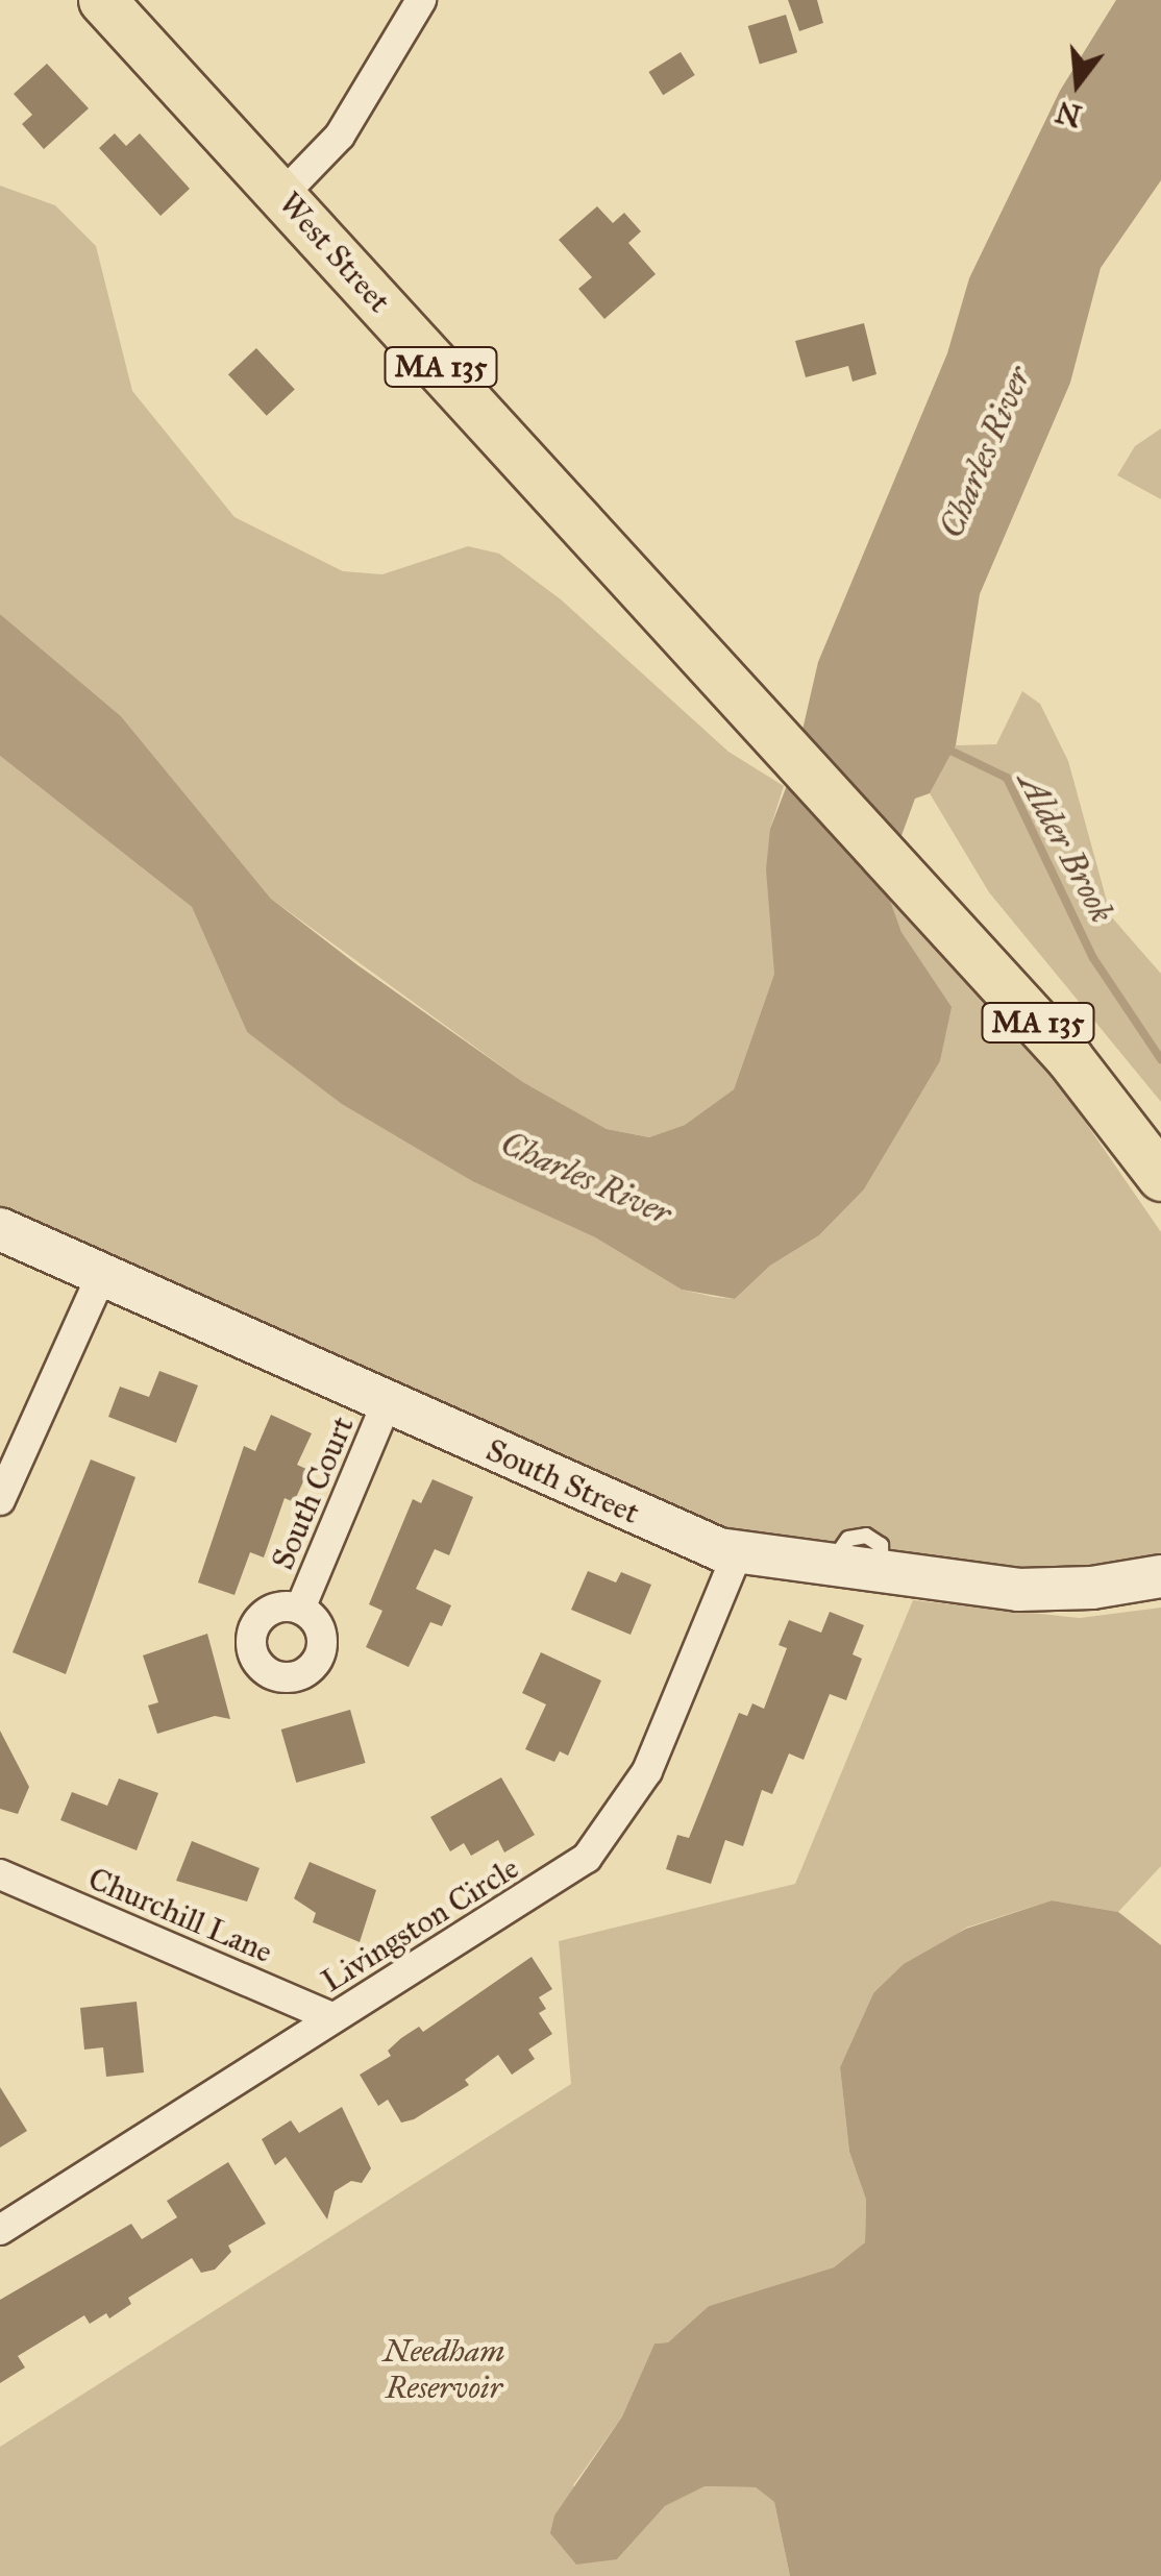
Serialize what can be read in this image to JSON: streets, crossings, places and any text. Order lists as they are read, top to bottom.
{
  "streets": {
    "main road": ["West Street", "MA 135"],
    "street": [
      "South Street",
      "South Court",
      "Churchill Lane",
      "Livingston Circle"
    ]
  },
  "crossings": [
    ["South Street", "South Court"],
    ["South Street", "Livingston Circle"],
    ["Churchill Lane", "Livingston Circle"]
  ],
  "water": ["Charles River", "Alder Brook"],
  "parks": ["Needham Reservoir"],
  "north": "bottom"
}
